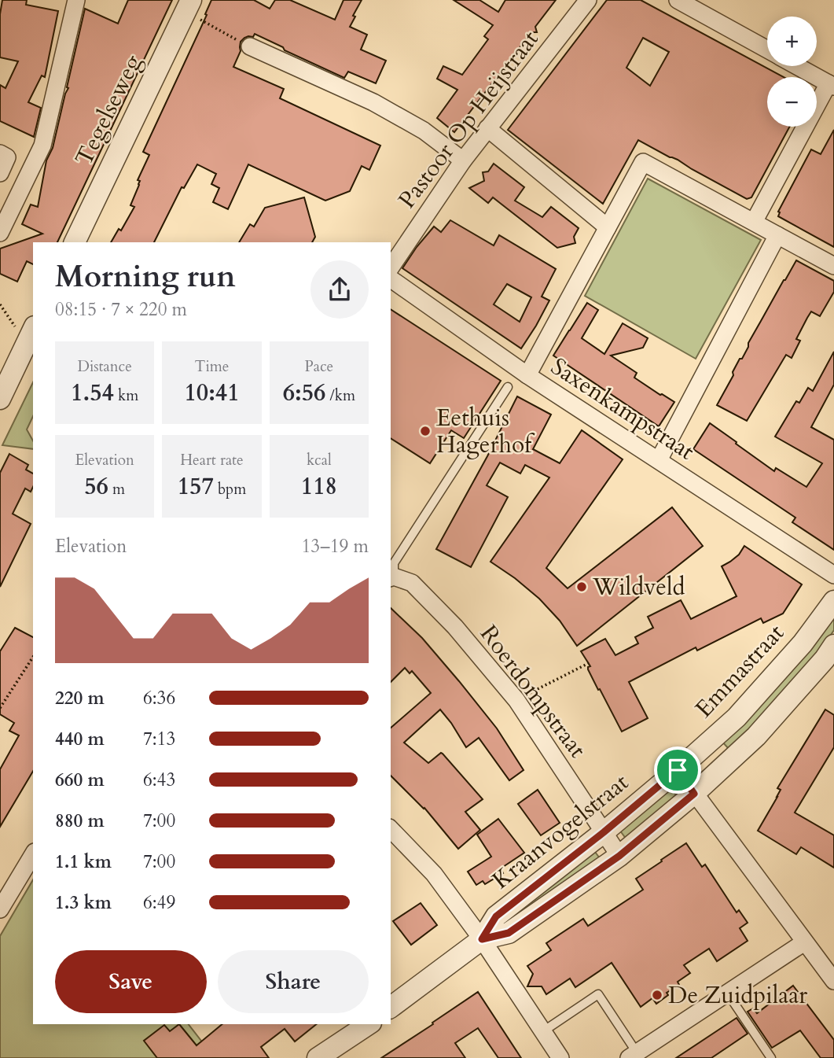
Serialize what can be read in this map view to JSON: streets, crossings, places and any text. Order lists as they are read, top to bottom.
{
  "streets": {
    "street": [
      "Tegelseweg",
      "Pastoor Op Heijstraat",
      "Saxenkampstraat",
      "Emmastraat",
      "Roerdompstraat",
      "Kraanvogelstraat"
    ]
  },
  "crossings": [
    ["Emmastraat", "Kraanvogelstraat"],
    ["Roerdompstraat", "Kraanvogelstraat"]
  ],
  "places": ["Eethuis Hagerhof", "Wildveld", "De Zuidpilaar"],
  "page": {
    "map_buttons": ["+", "−"],
    "heading": ["Morning run", "08:15 · 7 × 220 m"],
    "stats": [
      ["Distance", "1.54 km"],
      ["Time", "10:41"],
      ["Pace", "6:56 /km"],
      ["Elevation", "56 m"],
      ["Heart rate", "157 bpm"],
      ["kcal", "118"]
    ],
    "chart": ["Elevation", "13–19 m"],
    "list": [
      {
        "name": "220 m",
        "note": "6:36"
      },
      {
        "name": "440 m",
        "note": "7:13"
      },
      {
        "name": "660 m",
        "note": "6:43"
      },
      {
        "name": "880 m",
        "note": "7:00"
      },
      {
        "name": "1.1 km",
        "note": "7:00"
      },
      {
        "name": "1.3 km",
        "note": "6:49"
      }
    ],
    "buttons": ["Save", "Share"]
  }
}
